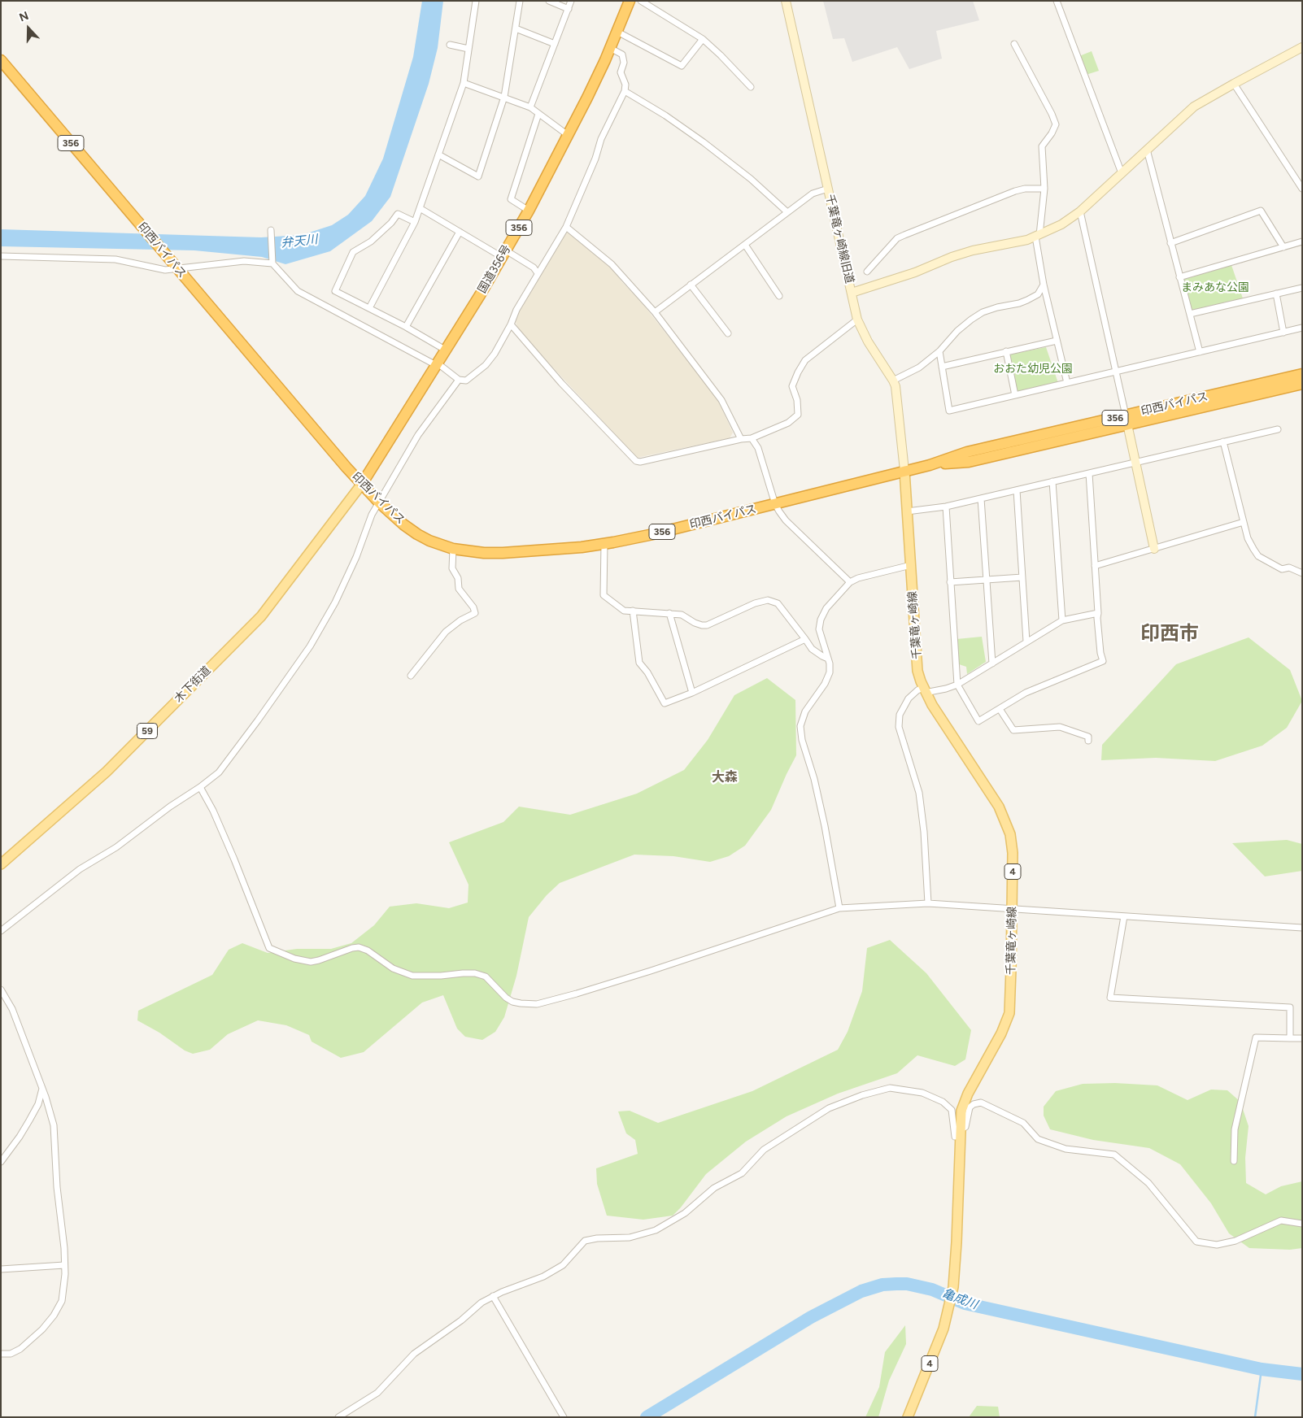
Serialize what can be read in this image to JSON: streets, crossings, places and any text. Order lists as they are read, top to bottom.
{
  "streets": {
    "highway": ["356", "印西バイパス", "国道356号"],
    "main road": [
      "千葉竜ヶ崎線",
      "木下街道",
      "59",
      "4"
    ],
    "street": ["千葉竜ヶ崎線旧道"]
  },
  "crossings": [
    ["千葉竜ヶ崎線旧道", "印西バイパス"],
    ["千葉竜ヶ崎線旧道", "千葉竜ヶ崎線"],
    ["印西バイパス", "国道356号"],
    ["印西バイパス", "千葉竜ヶ崎線"],
    ["印西バイパス", "木下街道"],
    ["国道356号", "木下街道"]
  ],
  "districts": ["印西市", "大森"],
  "water": ["弁天川", "亀成川"],
  "parks": ["まみあな公園", "おおた幼児公園"],
  "north": "top"
}
